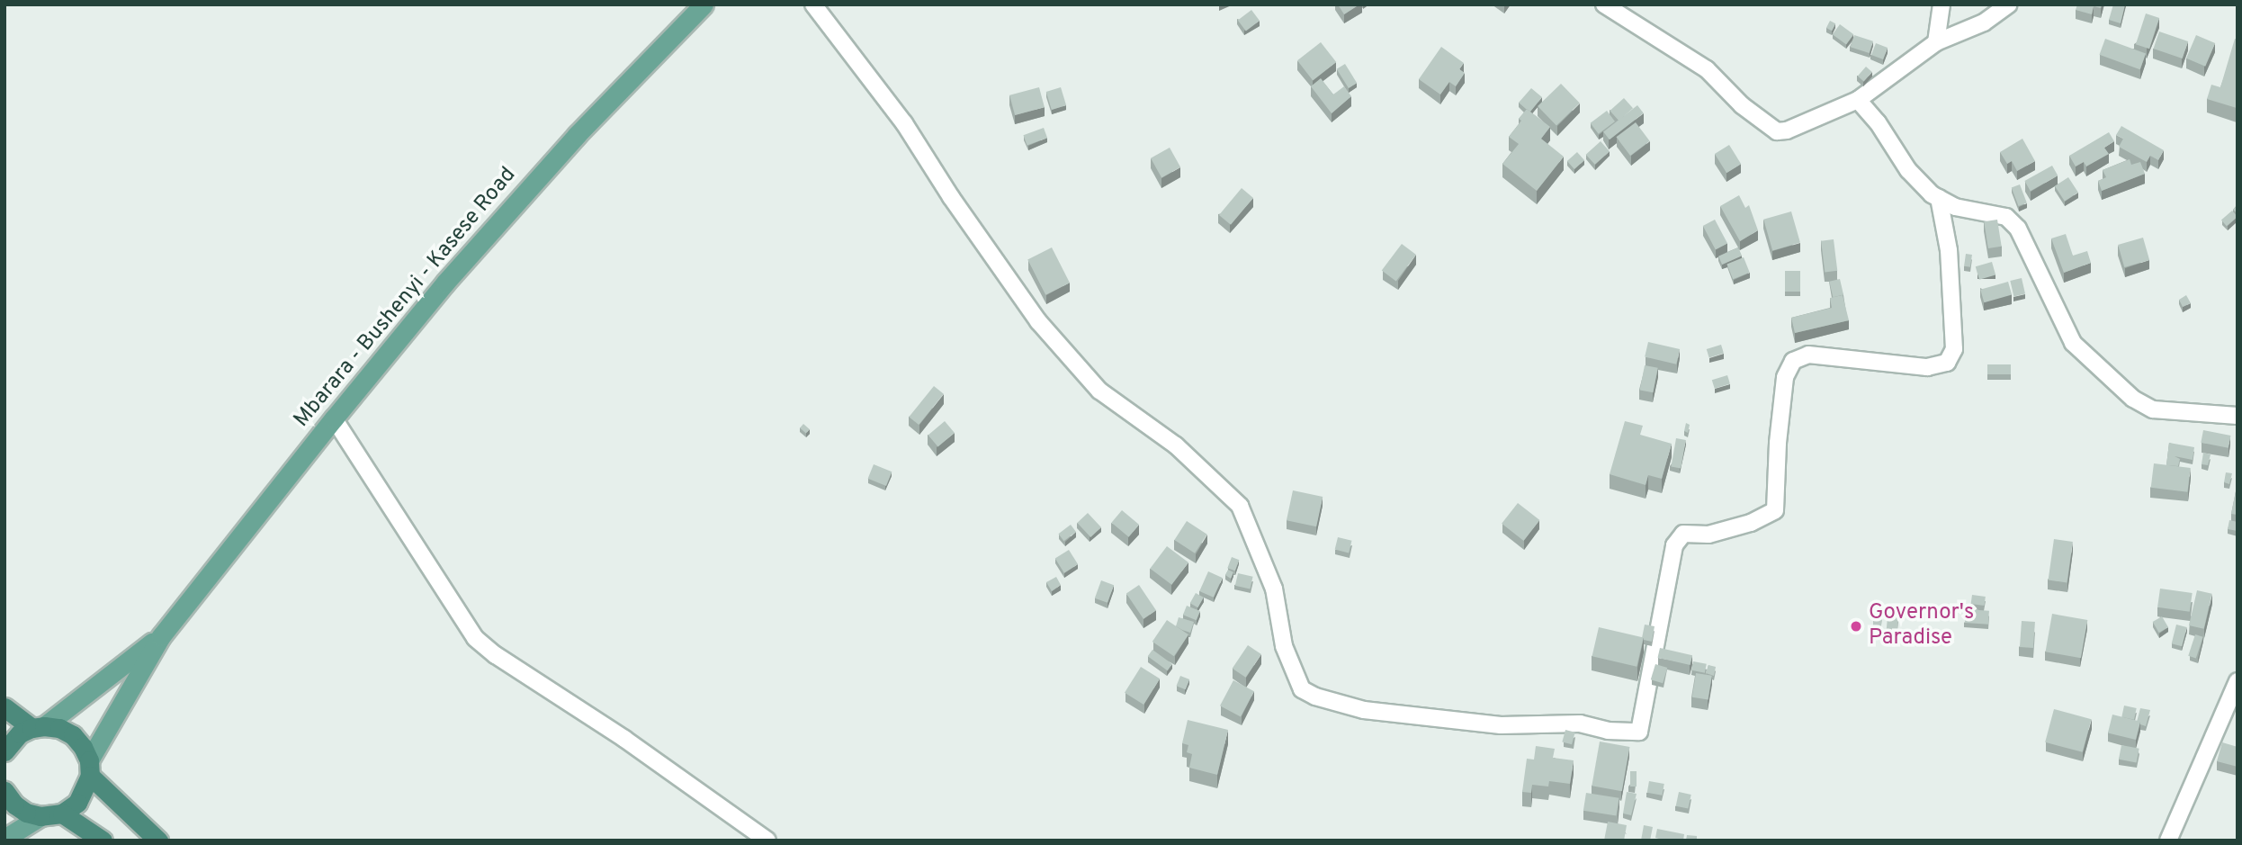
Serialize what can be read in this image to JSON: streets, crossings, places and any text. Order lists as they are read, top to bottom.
{
  "streets": {
    "main road": ["Mbarara - Bushenyi - Kasese Road"]
  },
  "places": ["Governor's Paradise"]
}
